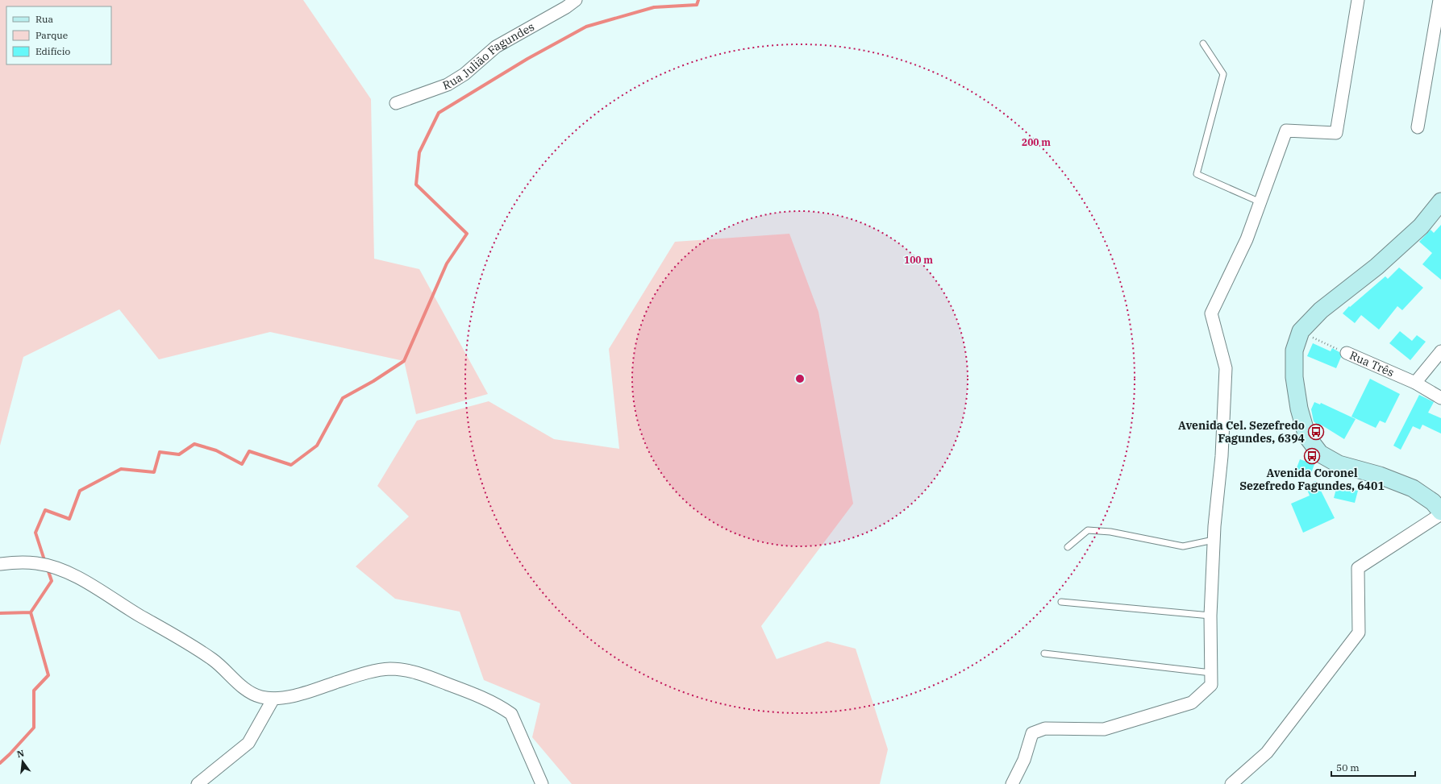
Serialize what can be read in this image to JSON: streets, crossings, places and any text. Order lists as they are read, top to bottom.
{
  "streets": {
    "street": ["Rua Julião Fagundes", "Rua Três"]
  },
  "places": {
    "bus stop": ["Avenida Cel. Sezefredo Fagundes, 6394", "Avenida Coronel Sezefredo Fagundes, 6401"]
  },
  "legend": ["Rua", "Parque", "Edifício"],
  "scale_bar": "50 m",
  "north": "top",
  "rings": ["200 m", "100 m"]
}
